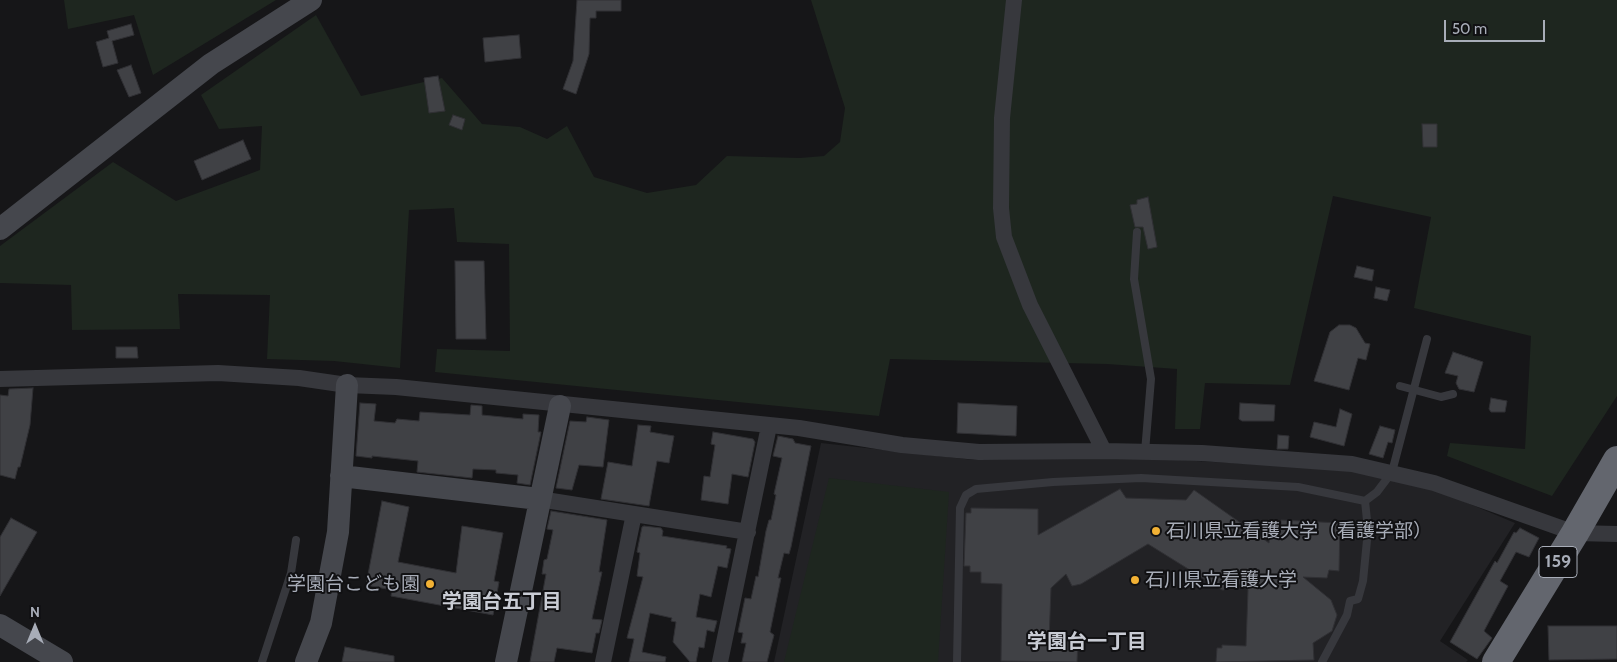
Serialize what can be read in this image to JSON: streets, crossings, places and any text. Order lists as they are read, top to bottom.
{
  "streets": {
    "highway": ["159"]
  },
  "districts": ["学園台五丁目", "学園台一丁目"],
  "places": ["石川県立看護大学（看護学部）", "石川県立看護大学", "学園台こども園"],
  "scale_bar": "50 m",
  "north": "top"
}
